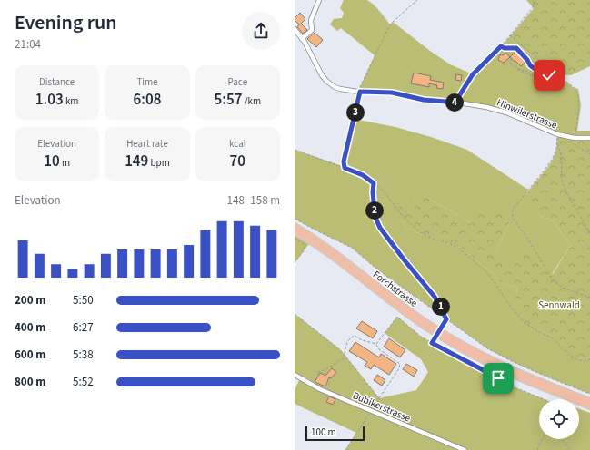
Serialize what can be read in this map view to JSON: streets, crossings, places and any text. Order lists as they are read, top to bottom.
{
  "streets": {
    "highway": ["Forchstrasse"],
    "street": ["Hinwilerstrasse", "Bubikerstrasse"]
  },
  "parks": ["Sennwald"],
  "scale_bar": "100 m",
  "page": {
    "heading": ["Evening run", "21:04"],
    "stats": [
      ["Distance", "1.03 km"],
      ["Time", "6:08"],
      ["Pace", "5:57 /km"],
      ["Elevation", "10 m"],
      ["Heart rate", "149 bpm"],
      ["kcal", "70"]
    ],
    "pins": [
      "4",
      "3",
      "2",
      "1"
    ],
    "chart": ["Elevation", "148–158 m"],
    "list": [
      {
        "name": "200 m",
        "note": "5:50"
      },
      {
        "name": "400 m",
        "note": "6:27"
      },
      {
        "name": "600 m",
        "note": "5:38"
      },
      {
        "name": "800 m",
        "note": "5:52"
      }
    ],
    "scale": "100 m"
  }
}
